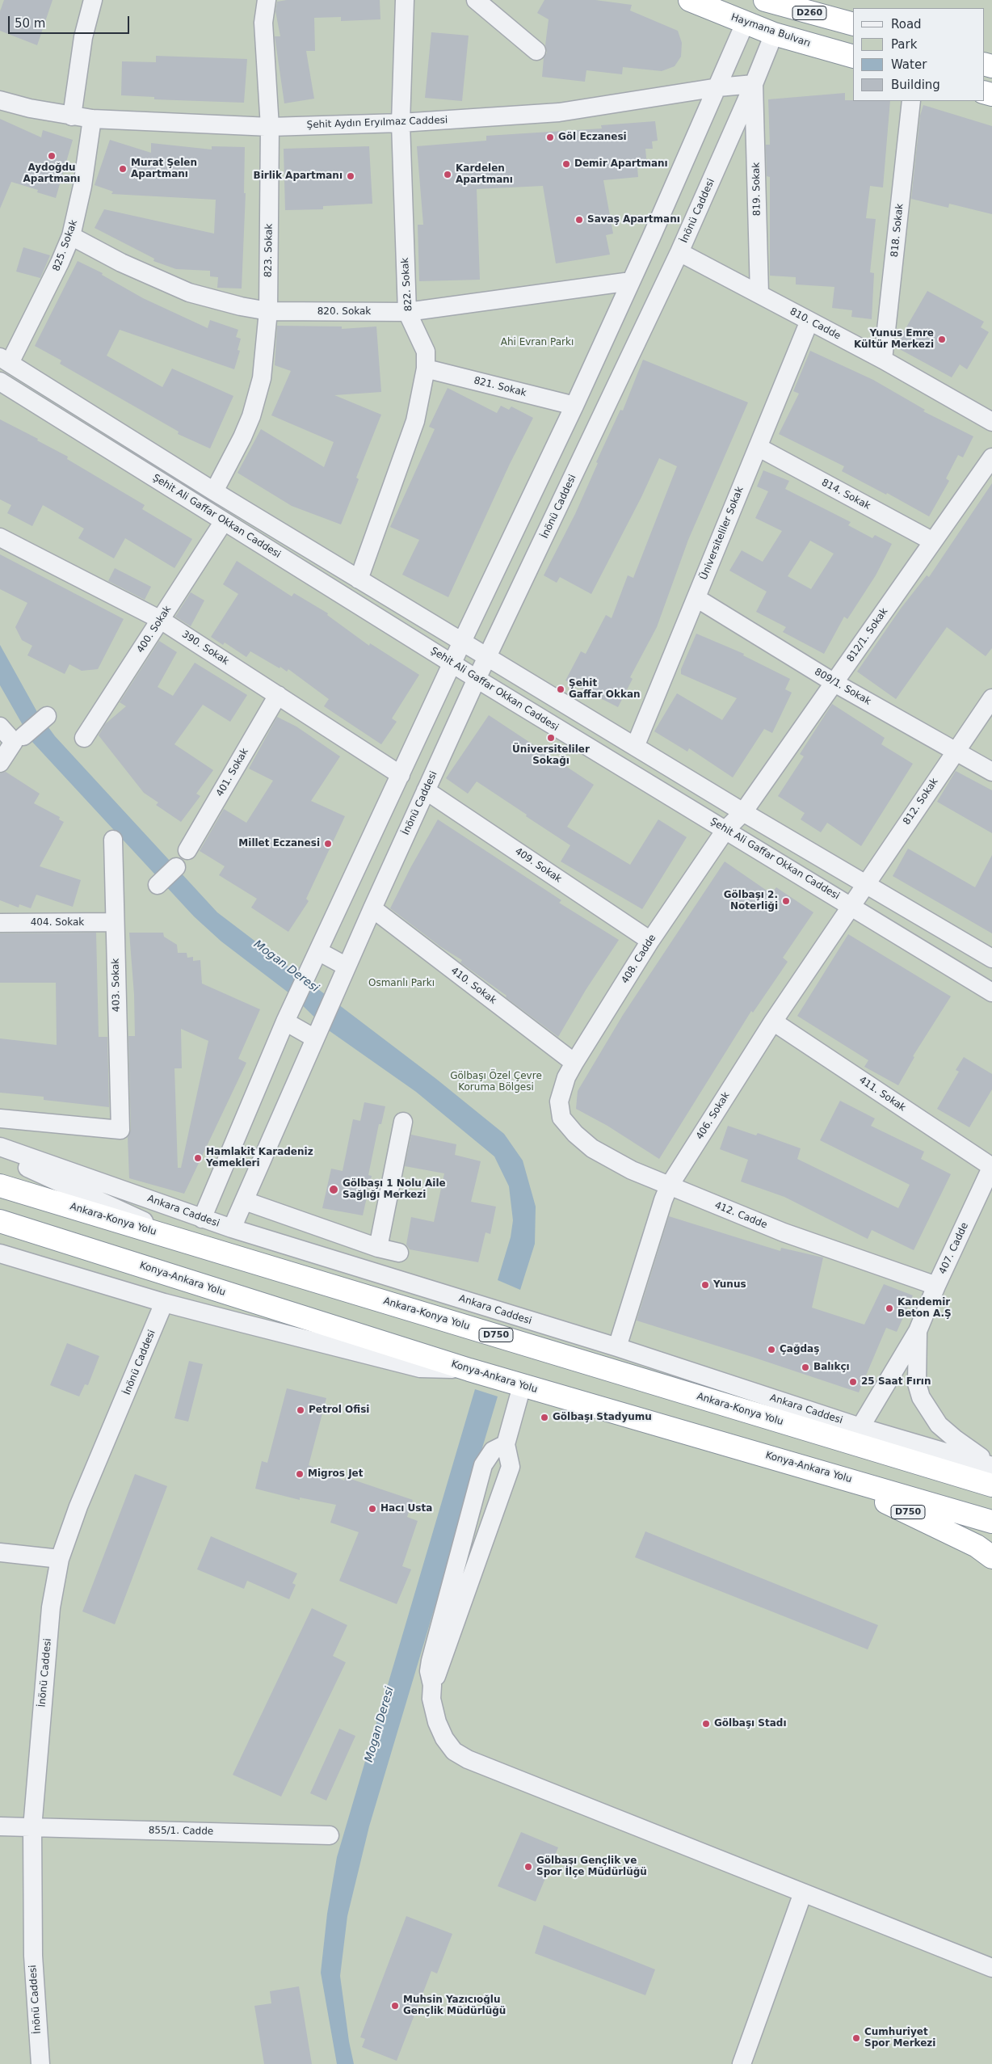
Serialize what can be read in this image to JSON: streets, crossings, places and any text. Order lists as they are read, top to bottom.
{
  "streets": {
    "highway": [
      "D260",
      "Haymana Bulvarı",
      "Ankara-Konya Yolu",
      "Konya-Ankara Yolu",
      "D750"
    ],
    "street": [
      "Şehit Aydın Eryılmaz Caddesi",
      "819. Sokak",
      "İnönü Caddesi",
      "818. Sokak",
      "825. Sokak",
      "823. Sokak",
      "822. Sokak",
      "820. Sokak",
      "810. Cadde",
      "821. Sokak",
      "814. Sokak",
      "Şehit Ali Gaffar Okkan Caddesi",
      "Üniversiteliler Sokak",
      "400. Sokak",
      "812/1. Sokak",
      "390. Sokak",
      "809/1. Sokak",
      "401. Sokak",
      "812. Sokak",
      "409. Sokak",
      "404. Sokak",
      "408. Cadde",
      "403. Sokak",
      "410. Sokak",
      "411. Sokak",
      "406. Sokak",
      "Ankara Caddesi",
      "412. Cadde",
      "407. Cadde",
      "855/1. Cadde"
    ]
  },
  "crossings": [
    ["Haymana Bulvarı", "İnönü Caddesi"],
    ["Şehit Aydın Eryılmaz Caddesi", "819. Sokak"],
    ["Şehit Aydın Eryılmaz Caddesi", "İnönü Caddesi"],
    ["Şehit Aydın Eryılmaz Caddesi", "825. Sokak"],
    ["Şehit Aydın Eryılmaz Caddesi", "823. Sokak"],
    ["Şehit Aydın Eryılmaz Caddesi", "822. Sokak"],
    ["819. Sokak", "İnönü Caddesi"],
    ["819. Sokak", "810. Cadde"],
    ["İnönü Caddesi", "810. Cadde"],
    ["İnönü Caddesi", "Şehit Ali Gaffar Okkan Caddesi"],
    ["İnönü Caddesi", "409. Sokak"],
    ["İnönü Caddesi", "410. Sokak"],
    ["İnönü Caddesi", "Ankara Caddesi"],
    ["İnönü Caddesi", "855/1. Cadde"],
    ["818. Sokak", "810. Cadde"],
    ["825. Sokak", "820. Sokak"],
    ["825. Sokak", "Şehit Ali Gaffar Okkan Caddesi"],
    ["823. Sokak", "820. Sokak"],
    ["823. Sokak", "Şehit Ali Gaffar Okkan Caddesi"],
    ["822. Sokak", "820. Sokak"],
    ["822. Sokak", "821. Sokak"],
    ["822. Sokak", "Şehit Ali Gaffar Okkan Caddesi"],
    ["810. Cadde", "Üniversiteliler Sokak"],
    ["814. Sokak", "Üniversiteliler Sokak"],
    ["814. Sokak", "812/1. Sokak"],
    ["Şehit Ali Gaffar Okkan Caddesi", "Üniversiteliler Sokak"],
    ["Şehit Ali Gaffar Okkan Caddesi", "400. Sokak"],
    ["Şehit Ali Gaffar Okkan Caddesi", "812/1. Sokak"],
    ["Şehit Ali Gaffar Okkan Caddesi", "812. Sokak"],
    ["Şehit Ali Gaffar Okkan Caddesi", "408. Cadde"],
    ["Şehit Ali Gaffar Okkan Caddesi", "406. Sokak"],
    ["Üniversiteliler Sokak", "809/1. Sokak"],
    ["400. Sokak", "390. Sokak"],
    ["812/1. Sokak", "809/1. Sokak"],
    ["812/1. Sokak", "408. Cadde"],
    ["390. Sokak", "401. Sokak"],
    ["809/1. Sokak", "812. Sokak"],
    ["812. Sokak", "406. Sokak"],
    ["409. Sokak", "408. Cadde"],
    ["404. Sokak", "403. Sokak"],
    ["408. Cadde", "410. Sokak"],
    ["408. Cadde", "412. Cadde"],
    ["411. Sokak", "406. Sokak"],
    ["411. Sokak", "407. Cadde"],
    ["406. Sokak", "Ankara Caddesi"],
    ["406. Sokak", "412. Cadde"],
    ["412. Cadde", "407. Cadde"],
    ["Konya-Ankara Yolu", "D750"]
  ],
  "water": ["Mogan Deresi"],
  "parks": ["Ahi Evran Parkı", "Osmanlı Parkı", "Gölbaşı Özel Çevre Koruma Bölgesi"],
  "places": [
    "Göl Eczanesi",
    "Aydoğdu Apartmanı",
    "Demir Apartmanı",
    "Murat Şelen Apartmanı",
    "Kardelen Apartmanı",
    "Birlik Apartmanı",
    "Savaş Apartmanı",
    "Yunus Emre Kültür Merkezi",
    "Şehit Gaffar Okkan",
    "Üniversiteliler Sokağı",
    "Millet Eczanesi",
    "Gölbaşı 2. Noterliği",
    "Hamlakit Karadeniz Yemekleri",
    "Gölbaşı 1 Nolu Aile Sağlığı Merkezi",
    "Yunus",
    "Kandemir Beton A.Ş",
    "Çağdaş",
    "Balıkçı",
    "25 Saat Fırın",
    "Petrol Ofisi",
    "Gölbaşı Stadyumu",
    "Migros Jet",
    "Hacı Usta",
    "Gölbaşı Stadı",
    "Gölbaşı Gençlik ve Spor İlçe Müdürlüğü",
    "Muhsin Yazıcıoğlu Gençlik Müdürlüğü",
    "Cumhuriyet Spor Merkezi"
  ],
  "legend": [
    "Road",
    "Park",
    "Water",
    "Building"
  ],
  "scale_bar": "50 m"
}
